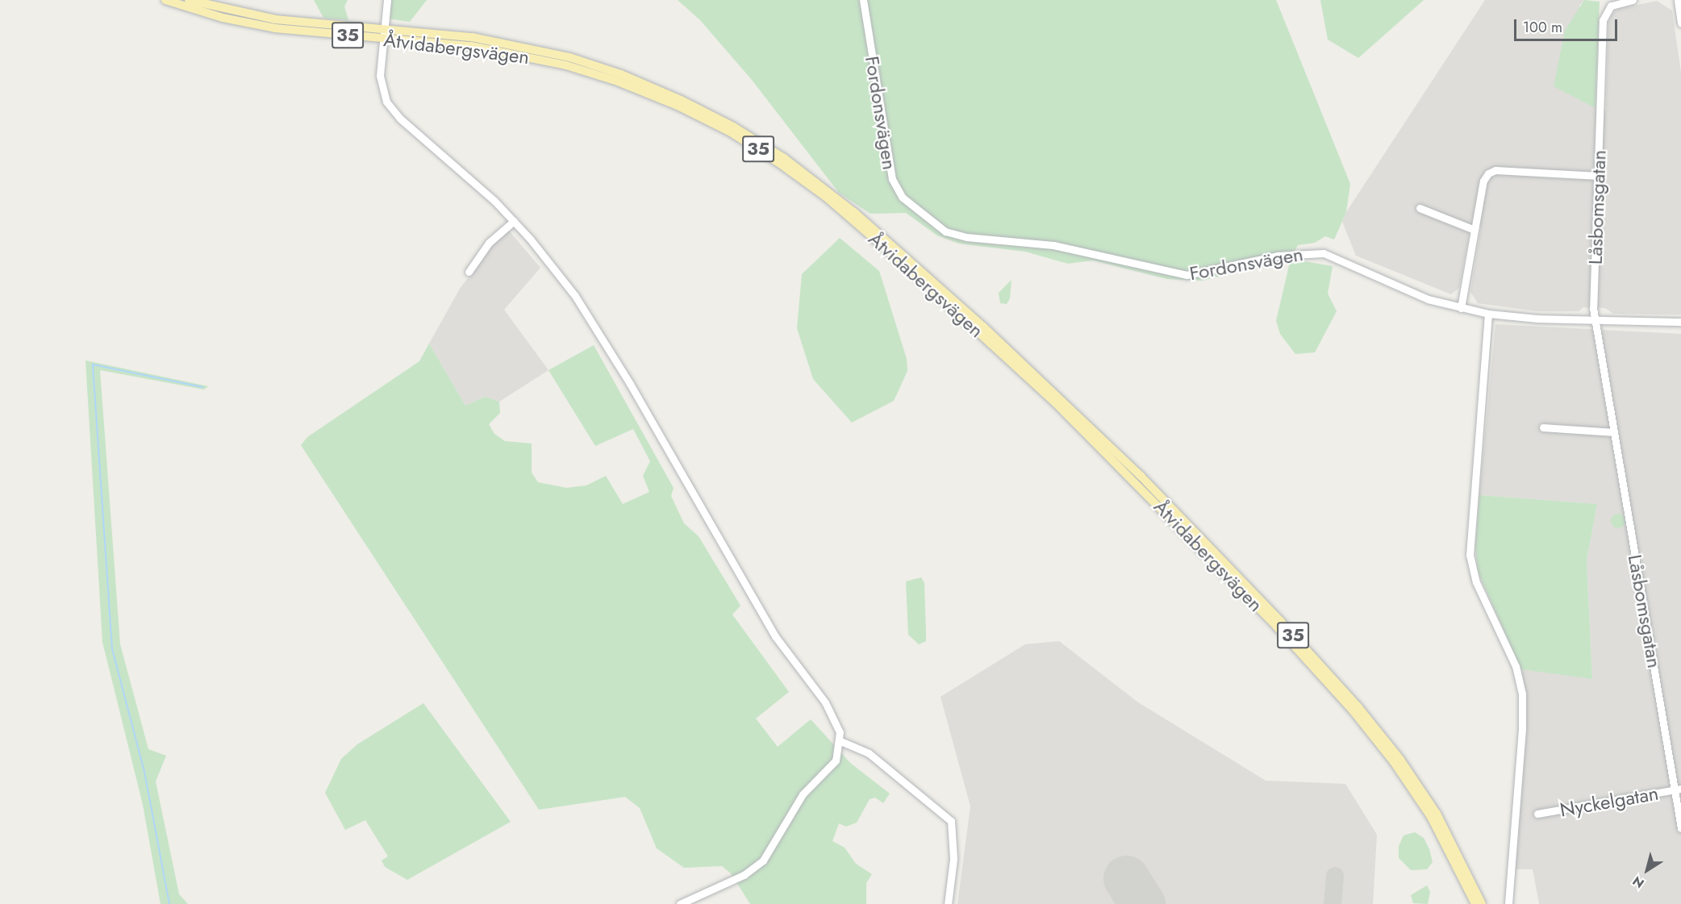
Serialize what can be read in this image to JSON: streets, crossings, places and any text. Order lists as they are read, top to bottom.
{
  "streets": {
    "main road": ["35", "Åtvidabergsvägen"],
    "street": ["Fordonsvägen", "Låsbomsgatan", "Nyckelgatan"]
  },
  "crossings": [
    ["Fordonsvägen", "Låsbomsgatan"],
    ["Låsbomsgatan", "Nyckelgatan"]
  ],
  "scale_bar": "100 m",
  "north": "bottom left"
}
